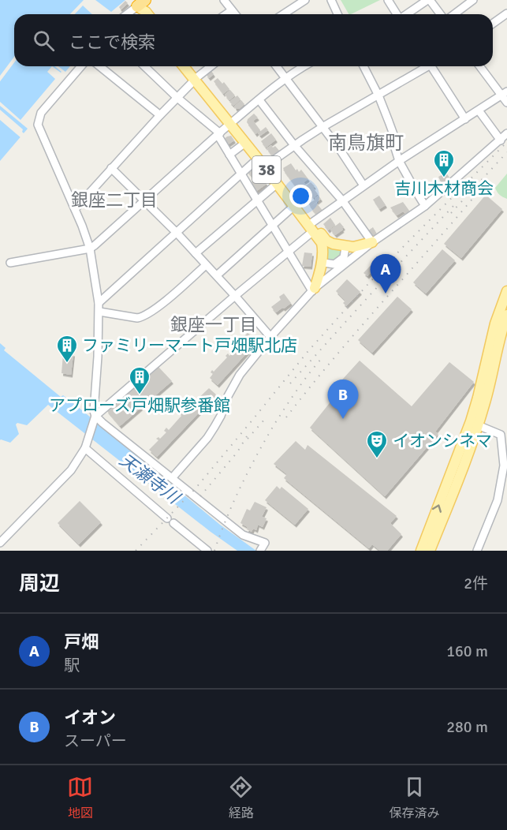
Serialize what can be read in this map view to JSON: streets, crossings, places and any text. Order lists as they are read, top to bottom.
{
  "streets": {
    "main road": ["38"]
  },
  "districts": ["南鳥旗町", "銀座二丁目", "銀座一丁目"],
  "water": ["天瀬寺川"],
  "places": {
    "building": ["吉川木材商会", "ファミリーマート戸畑駅北店", "アプローズ戸畑駅参番館"],
    "theatre": ["イオンシネマ"]
  },
  "page": {
    "search": "ここで検索",
    "pins": ["A", "B"],
    "heading": ["周辺", "2件"],
    "list": [
      {
        "mark": "A",
        "name": "戸畑",
        "note": "駅",
        "value": "160 m"
      },
      {
        "mark": "B",
        "name": "イオン",
        "note": "スーパー",
        "value": "280 m"
      }
    ],
    "nav": ["地図", "経路", "保存済み"]
  }
}
